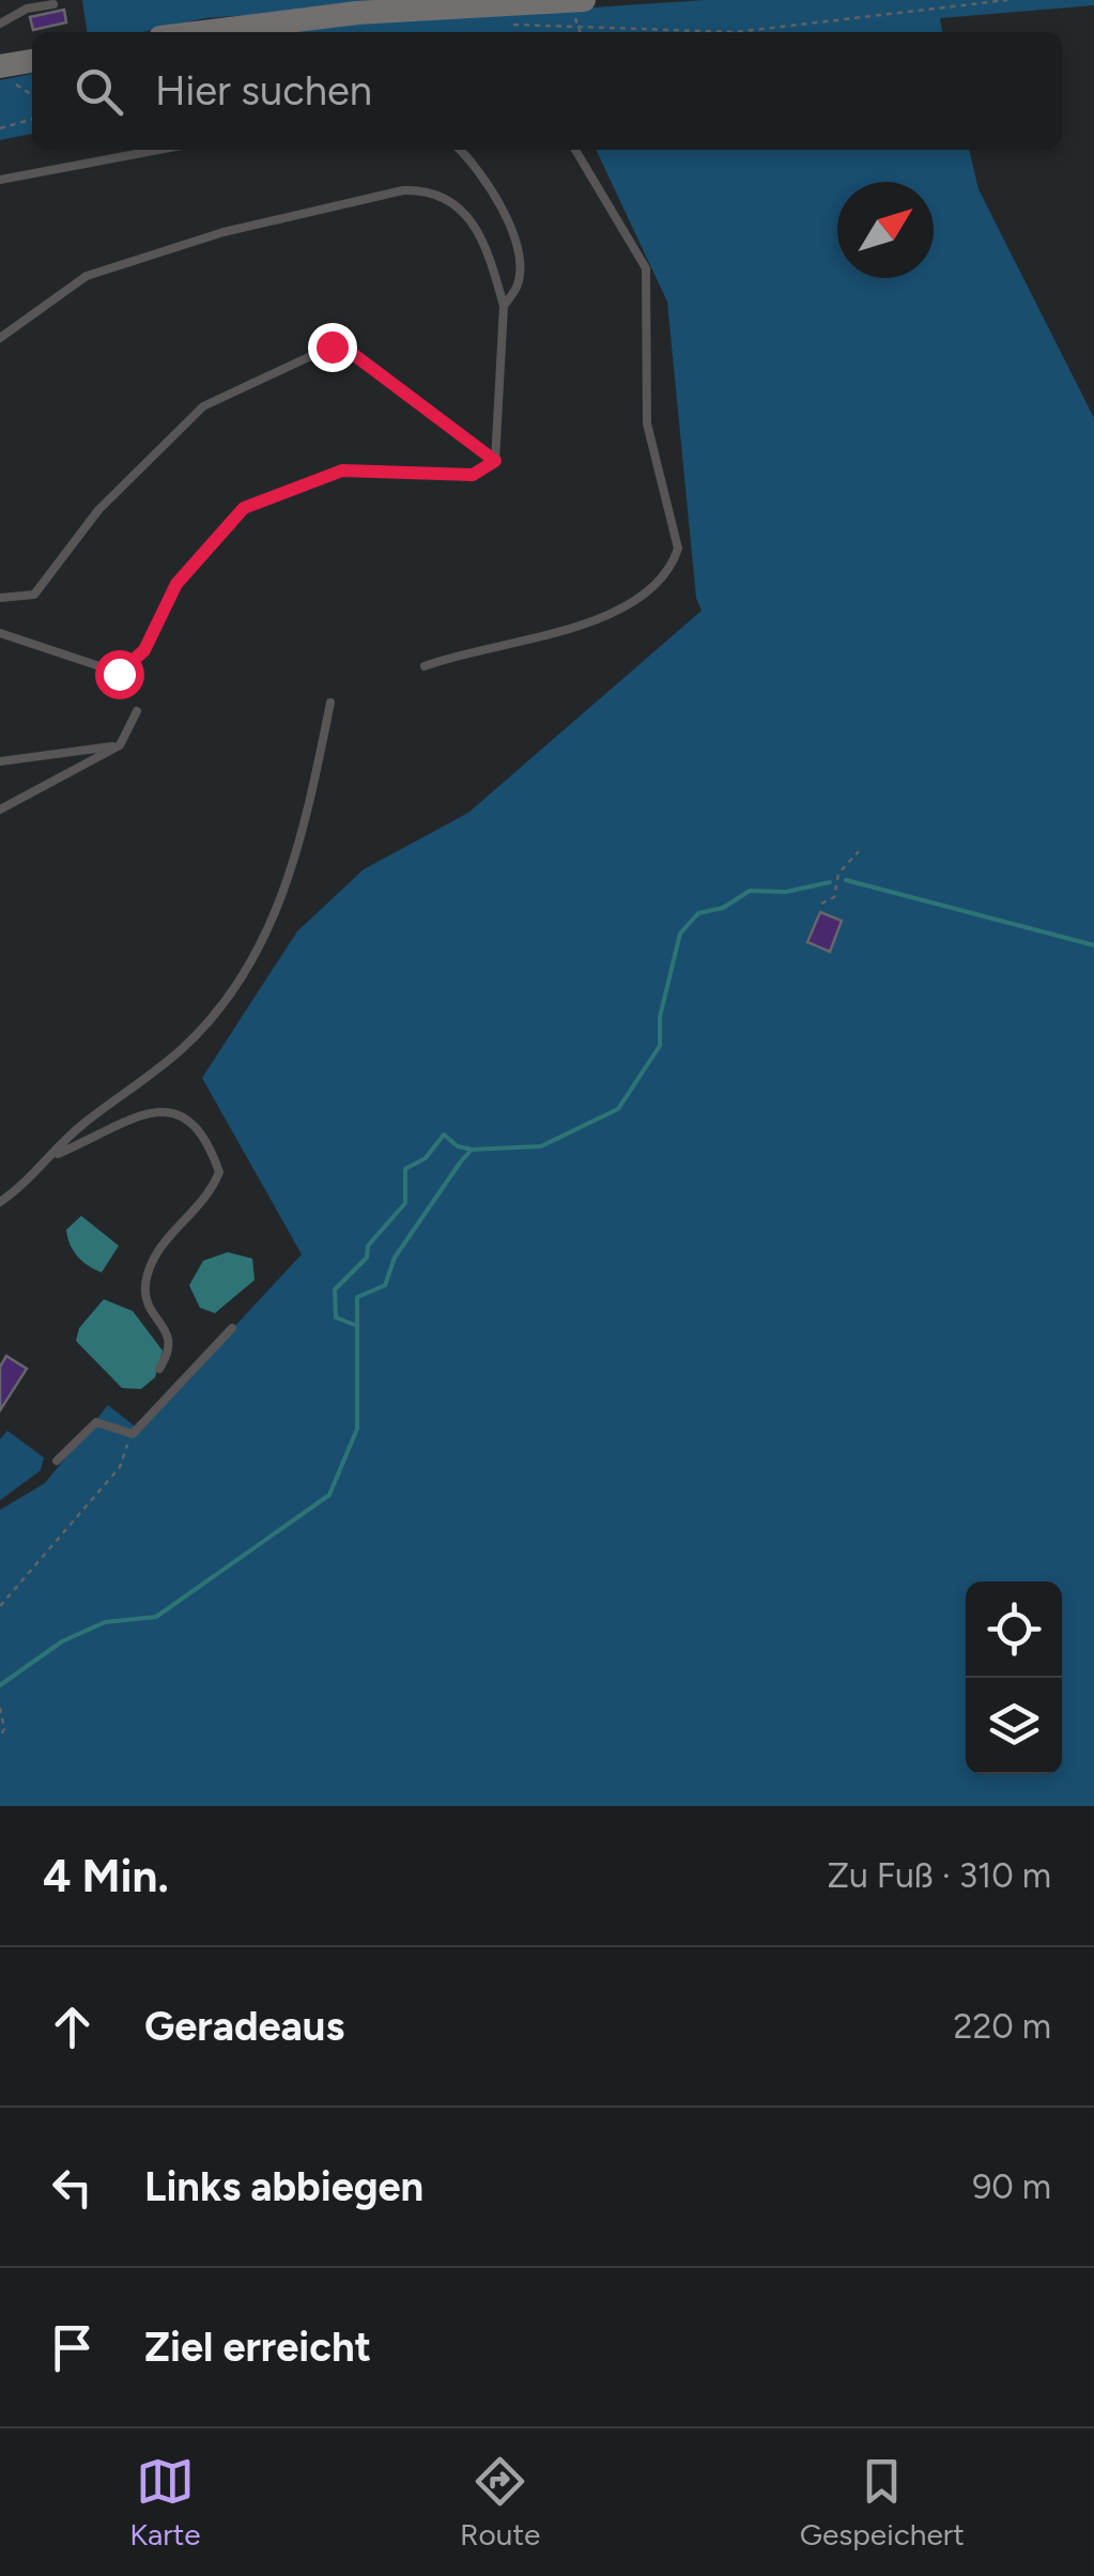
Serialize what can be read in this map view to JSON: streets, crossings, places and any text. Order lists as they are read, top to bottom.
{
  "north": "top right",
  "page": {
    "search": "Hier suchen",
    "heading": ["4 Min.", "Zu Fuß · 310 m"],
    "list": [
      ["Geradeaus", "220 m"],
      ["Links abbiegen", "90 m"],
      "Ziel erreicht"
    ],
    "nav": ["Karte", "Route", "Gespeichert"]
  }
}
